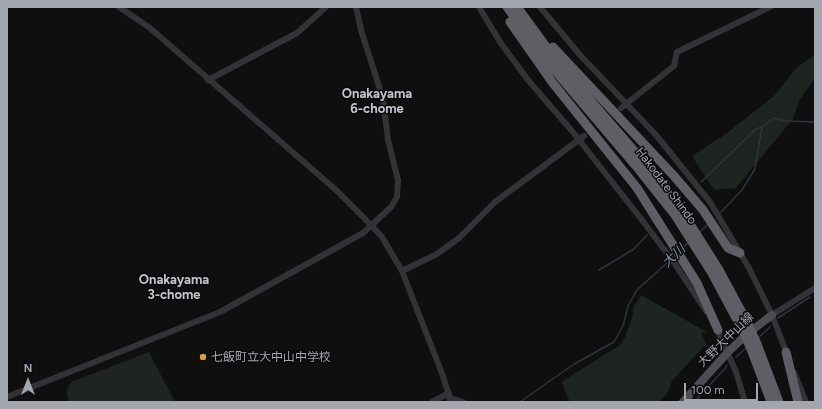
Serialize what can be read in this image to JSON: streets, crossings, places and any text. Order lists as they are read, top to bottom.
{
  "streets": {
    "highway": ["Hakodate Shindo"],
    "main road": ["大野大中山線"]
  },
  "districts": ["Onakayama 6-chome", "Onakayama 3-chome"],
  "water": ["大川"],
  "places": ["七飯町立大中山中学校"],
  "scale_bar": "100 m",
  "north": "top"
}
